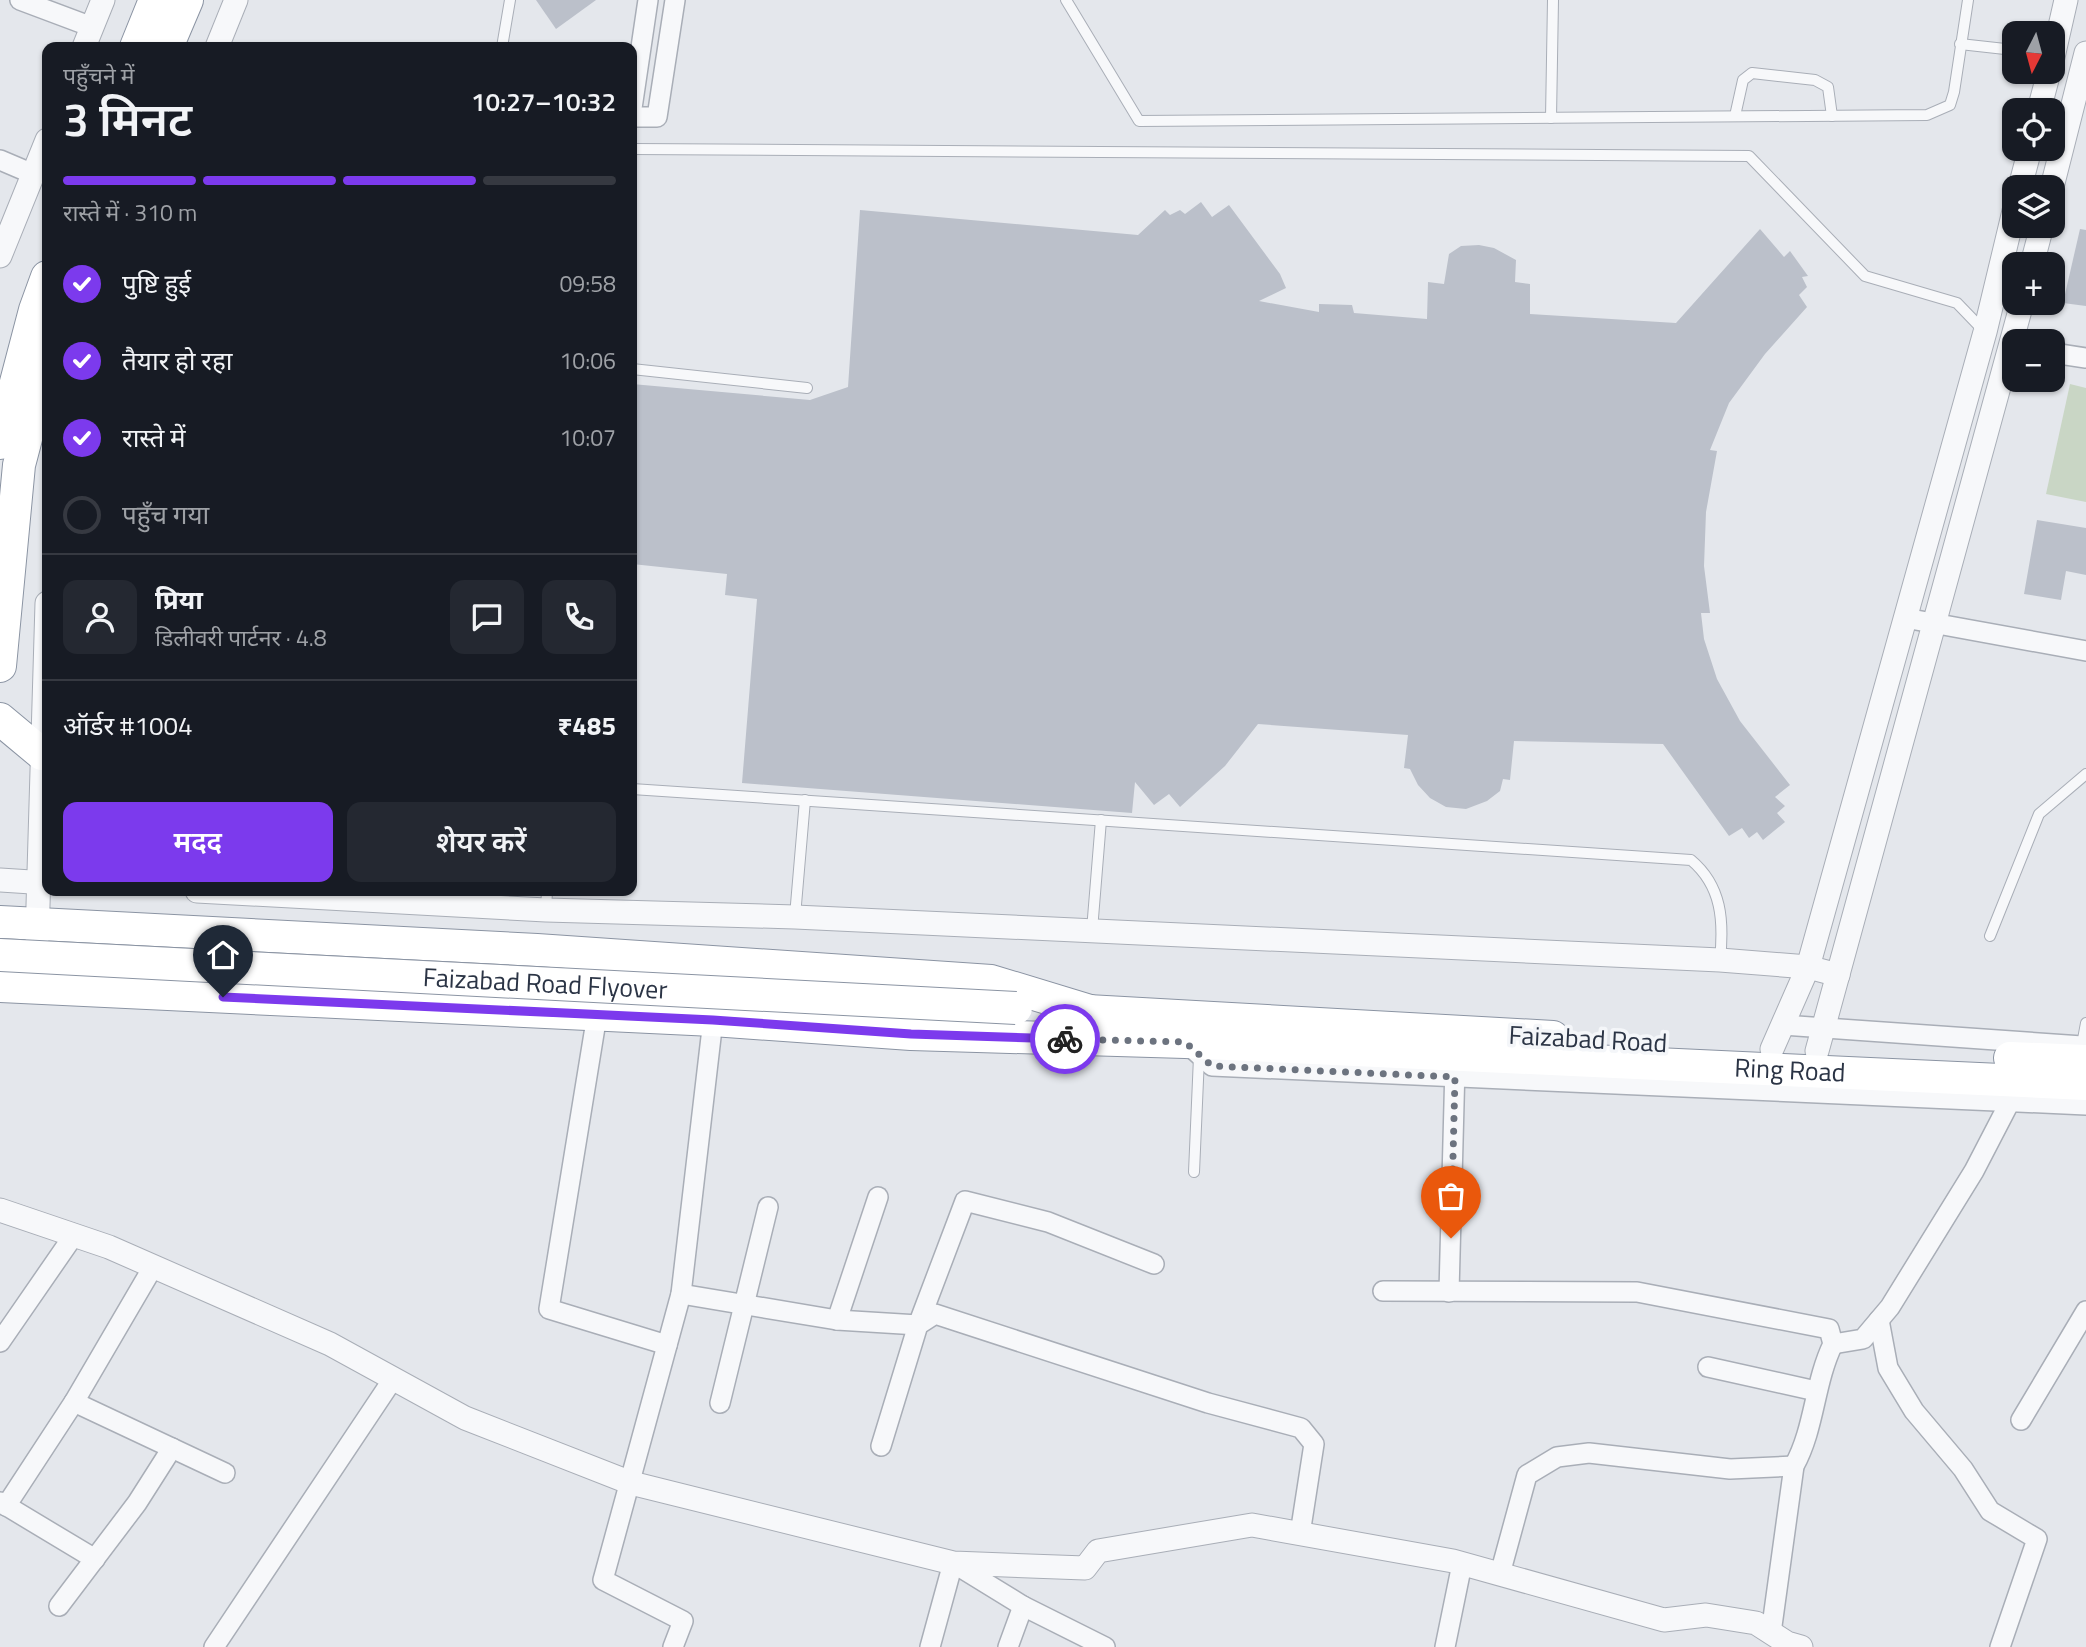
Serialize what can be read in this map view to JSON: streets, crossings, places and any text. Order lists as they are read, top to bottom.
{
  "streets": {
    "highway": ["Faizabad Road Flyover", "Faizabad Road", "Ring Road"]
  },
  "crossings": [
    ["Faizabad Road Flyover", "Faizabad Road"],
    ["Faizabad Road", "Ring Road"]
  ],
  "north": "bottom",
  "page": {
    "map_buttons": ["+", "−"],
    "heading": ["3 मिनट", "पहुँचने में", "10:27–10:32"],
    "panel": [
      "प्रिया",
      "डिलीवरी पार्टनर · 4.8",
      "ऑर्डर #1004",
      "₹485"
    ],
    "bar": "रास्ते में · 310 m",
    "list": [
      ["पुष्टि हुई", "09:58"],
      ["तैयार हो रहा", "10:06"],
      ["रास्ते में", "10:07"],
      "पहुँच गया"
    ],
    "buttons": ["मदद", "शेयर करें"]
  }
}
